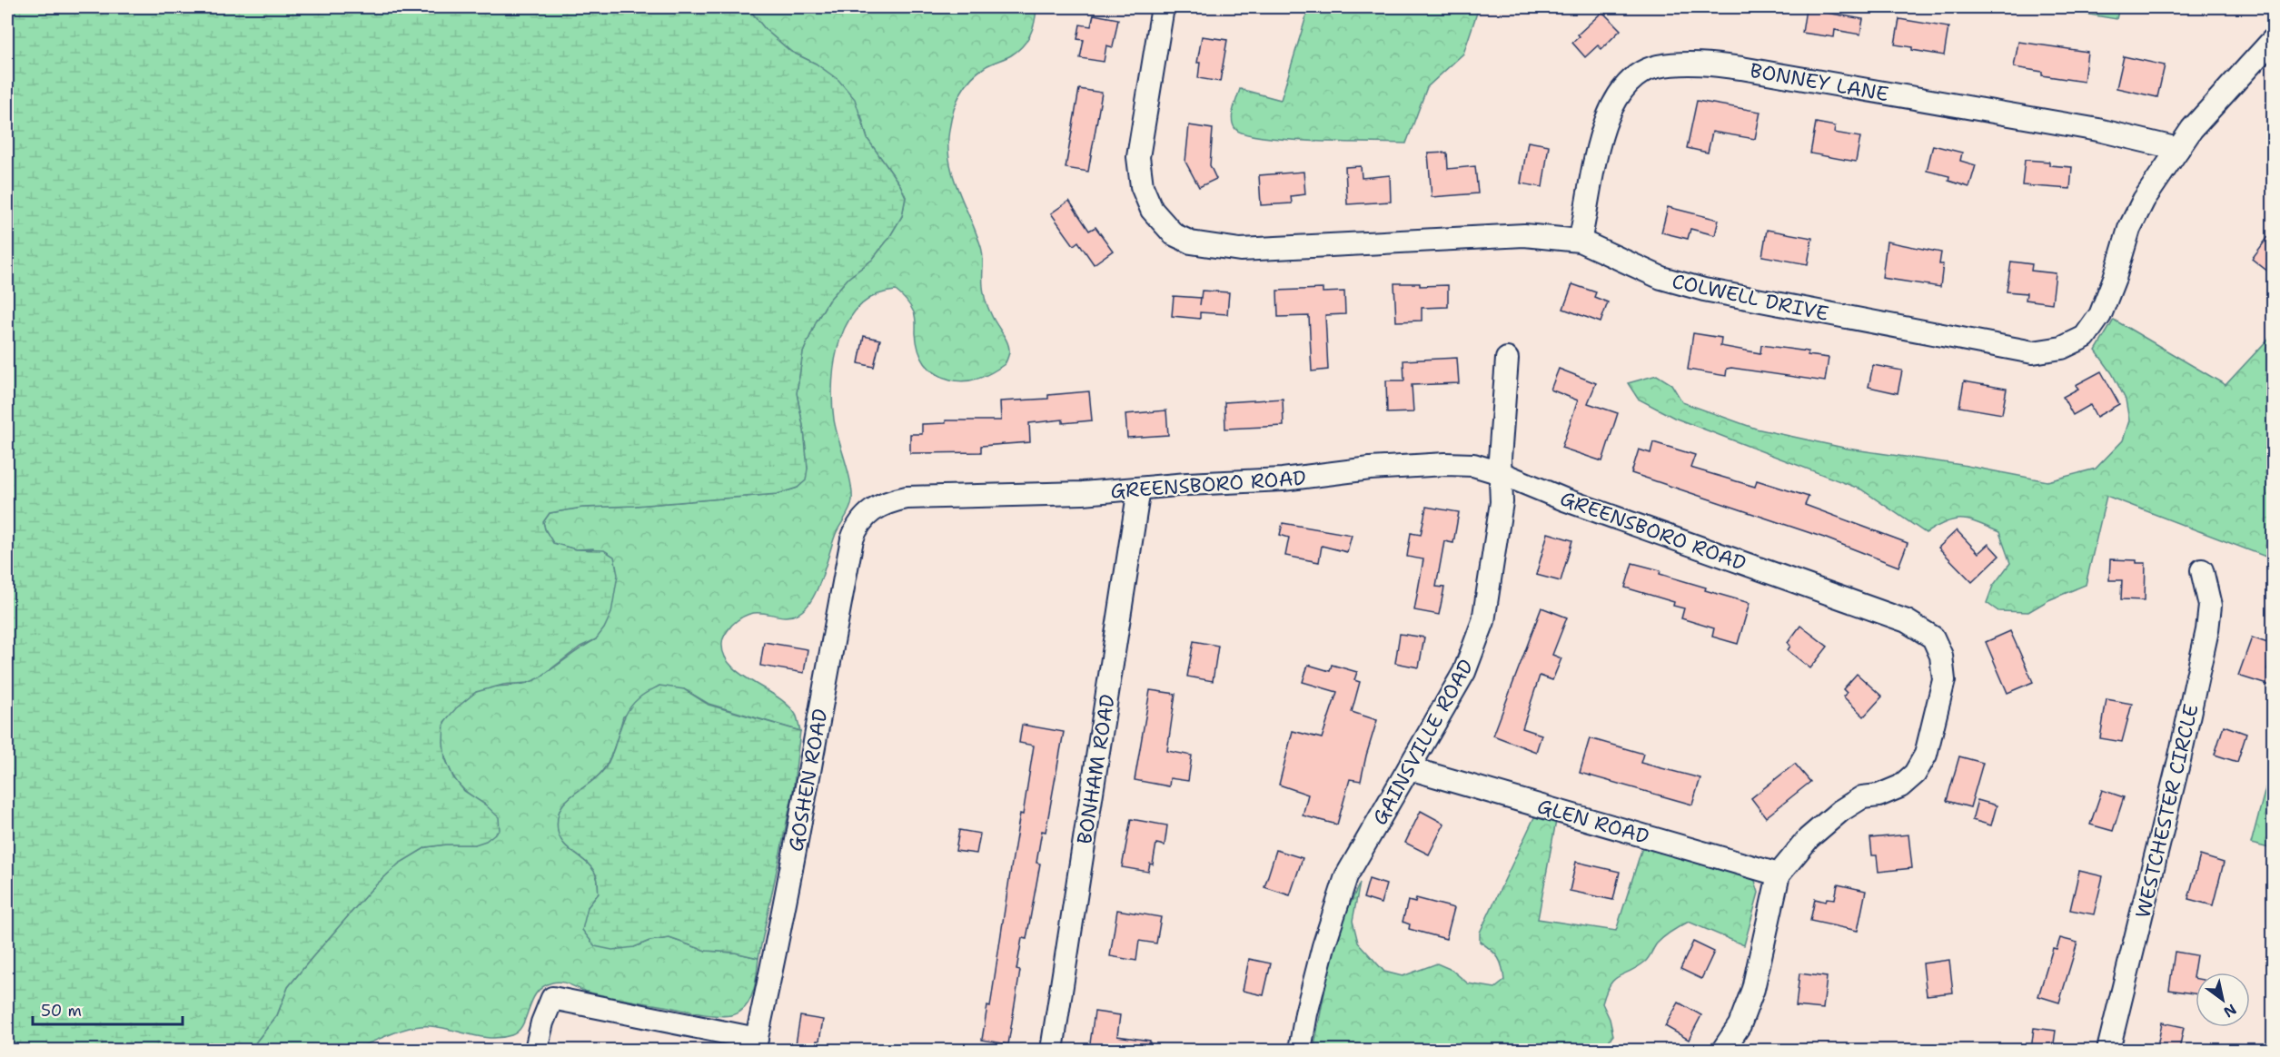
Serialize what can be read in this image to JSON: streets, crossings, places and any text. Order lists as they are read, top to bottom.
{
  "streets": {
    "street": [
      "BONNEY LANE",
      "COLWELL DRIVE",
      "GREENSBORO ROAD",
      "GAINSVILLE ROAD",
      "BONHAM ROAD",
      "GOSHEN ROAD",
      "WESTCHESTER CIRCLE",
      "GLEN ROAD"
    ]
  },
  "crossings": [
    ["BONNEY LANE", "COLWELL DRIVE"],
    ["GREENSBORO ROAD", "GAINSVILLE ROAD"],
    ["GREENSBORO ROAD", "BONHAM ROAD"],
    ["GREENSBORO ROAD", "GOSHEN ROAD"],
    ["GREENSBORO ROAD", "GLEN ROAD"],
    ["GAINSVILLE ROAD", "GLEN ROAD"]
  ],
  "scale_bar": "50 m",
  "north": "bottom right"
}
